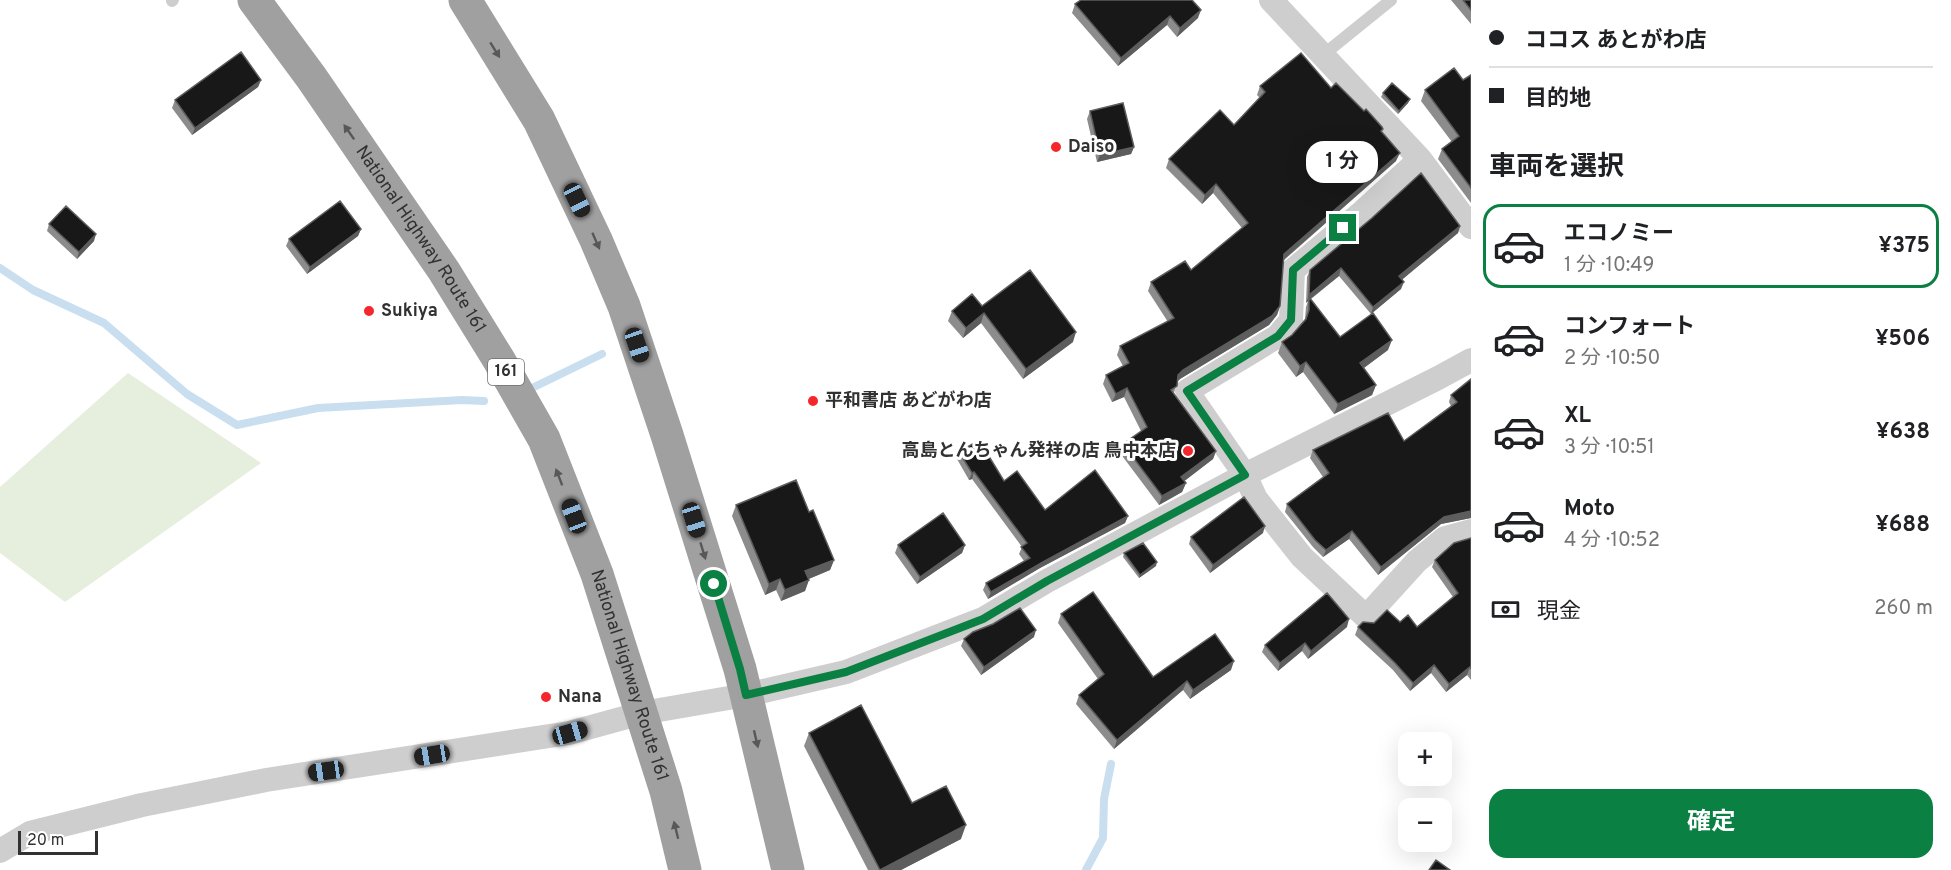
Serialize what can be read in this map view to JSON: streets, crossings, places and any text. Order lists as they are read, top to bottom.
{
  "streets": {
    "highway": ["National Highway Route 161", "161"]
  },
  "places": [
    "Daiso",
    "Sukiya",
    "平和書店 あどがわ店",
    "高島とんちゃん発祥の店 鳥中本店",
    "Nana"
  ],
  "scale_bar": "20 m",
  "page": {
    "banner": ["ココス あとがわ店", "目的地"],
    "heading": "車両を選択",
    "bubble": "1 分",
    "list": [
      {
        "name": "エコノミー",
        "note": "1 分 · 10:49",
        "value": "¥375"
      },
      {
        "name": "コンフォート",
        "note": "2 分 · 10:50",
        "value": "¥506"
      },
      {
        "name": "XL",
        "note": "3 分 · 10:51",
        "value": "¥638"
      },
      {
        "name": "Moto",
        "note": "4 分 · 10:52",
        "value": "¥688"
      }
    ],
    "pay": ["現金", "260 m"],
    "map_buttons": ["+", "−"],
    "buttons": "確定",
    "scale": "20 m"
  }
}
